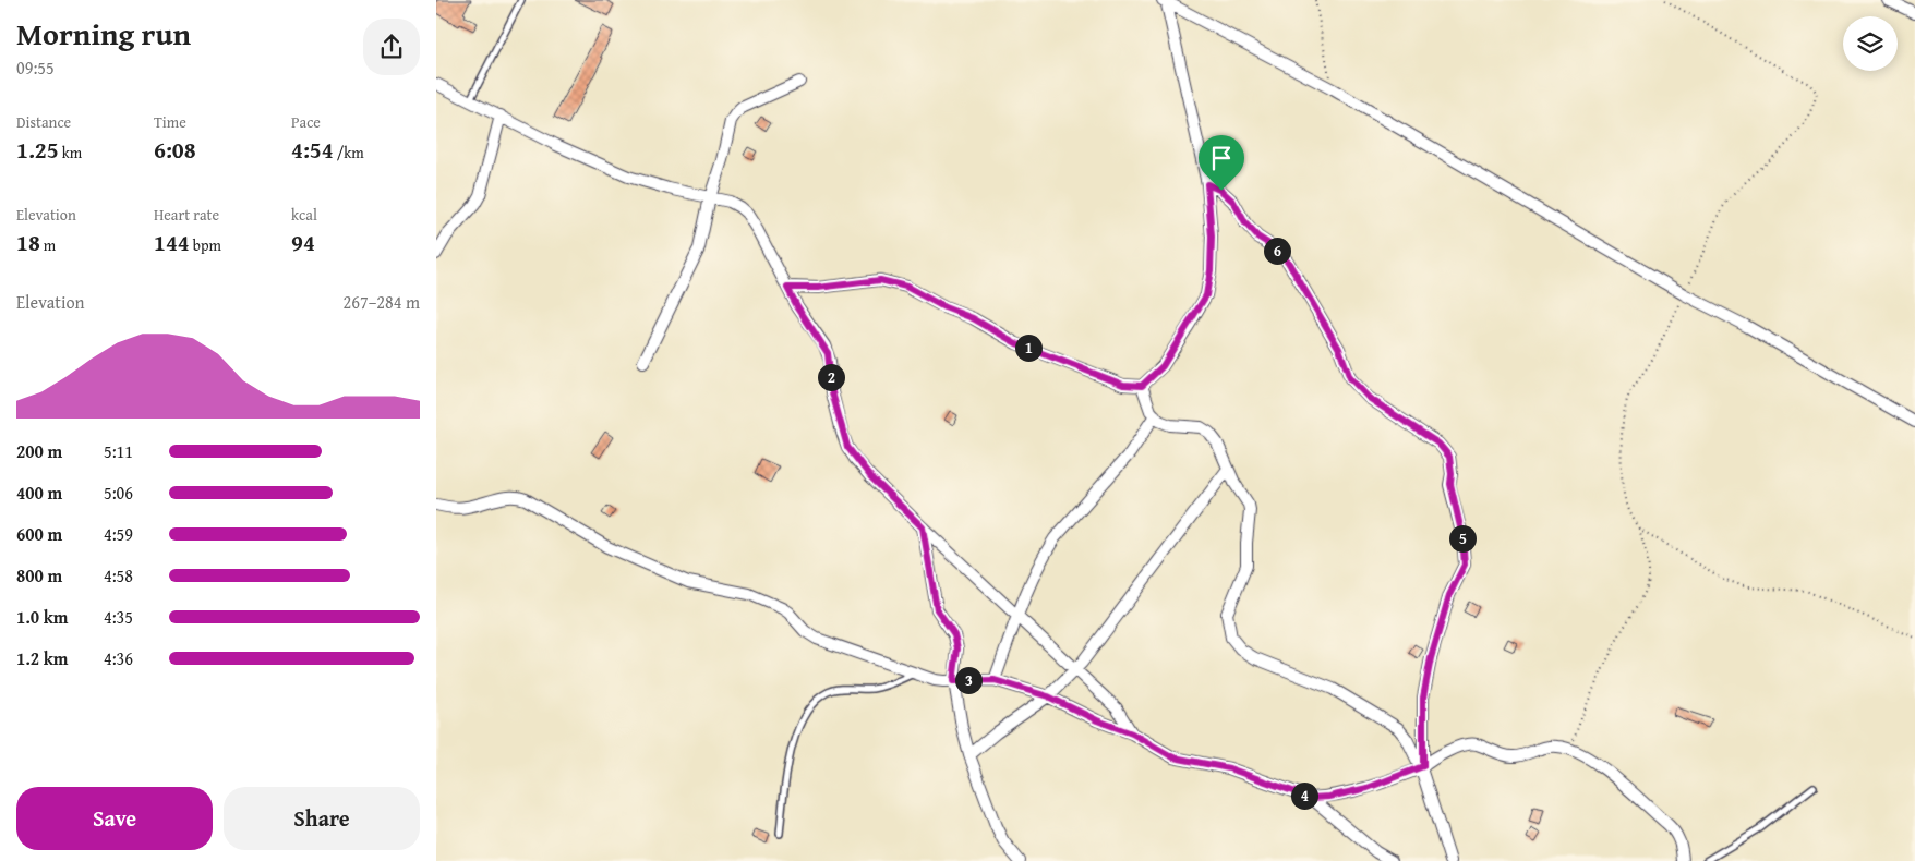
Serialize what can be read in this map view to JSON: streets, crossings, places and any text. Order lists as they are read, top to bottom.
{
  "page": {
    "heading": ["Morning run", "09:55"],
    "stats": [
      ["Distance", "1.25 km"],
      ["Time", "6:08"],
      ["Pace", "4:54 /km"],
      ["Elevation", "18 m"],
      ["Heart rate", "144 bpm"],
      ["kcal", "94"]
    ],
    "pins": [
      "6",
      "1",
      "2",
      "5",
      "3",
      "4"
    ],
    "chart": ["Elevation", "267–284 m"],
    "list": [
      {
        "name": "200 m",
        "note": "5:11"
      },
      {
        "name": "400 m",
        "note": "5:06"
      },
      {
        "name": "600 m",
        "note": "4:59"
      },
      {
        "name": "800 m",
        "note": "4:58"
      },
      {
        "name": "1.0 km",
        "note": "4:35"
      },
      {
        "name": "1.2 km",
        "note": "4:36"
      }
    ],
    "buttons": ["Save", "Share"]
  }
}
